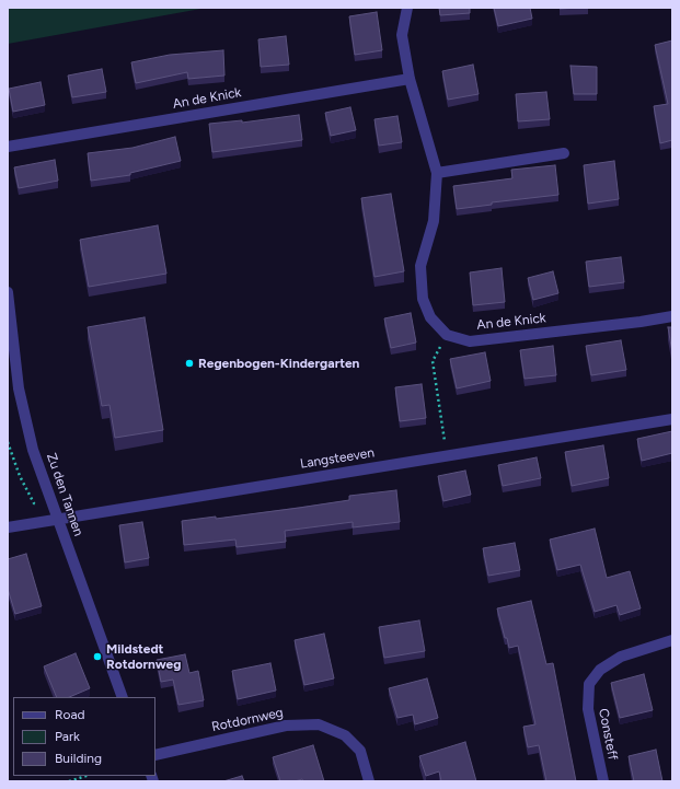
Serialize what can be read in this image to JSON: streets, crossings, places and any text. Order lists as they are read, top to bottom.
{
  "streets": {
    "street": [
      "An de Knick",
      "Langsteeven",
      "Zu den Tannen",
      "Rotdornweg",
      "Consteff"
    ]
  },
  "crossings": [
    ["Langsteeven", "Zu den Tannen"]
  ],
  "places": ["Regenbogen-Kindergarten", "Mildstedt Rotdornweg"],
  "legend": ["Road", "Park", "Building"]
}
